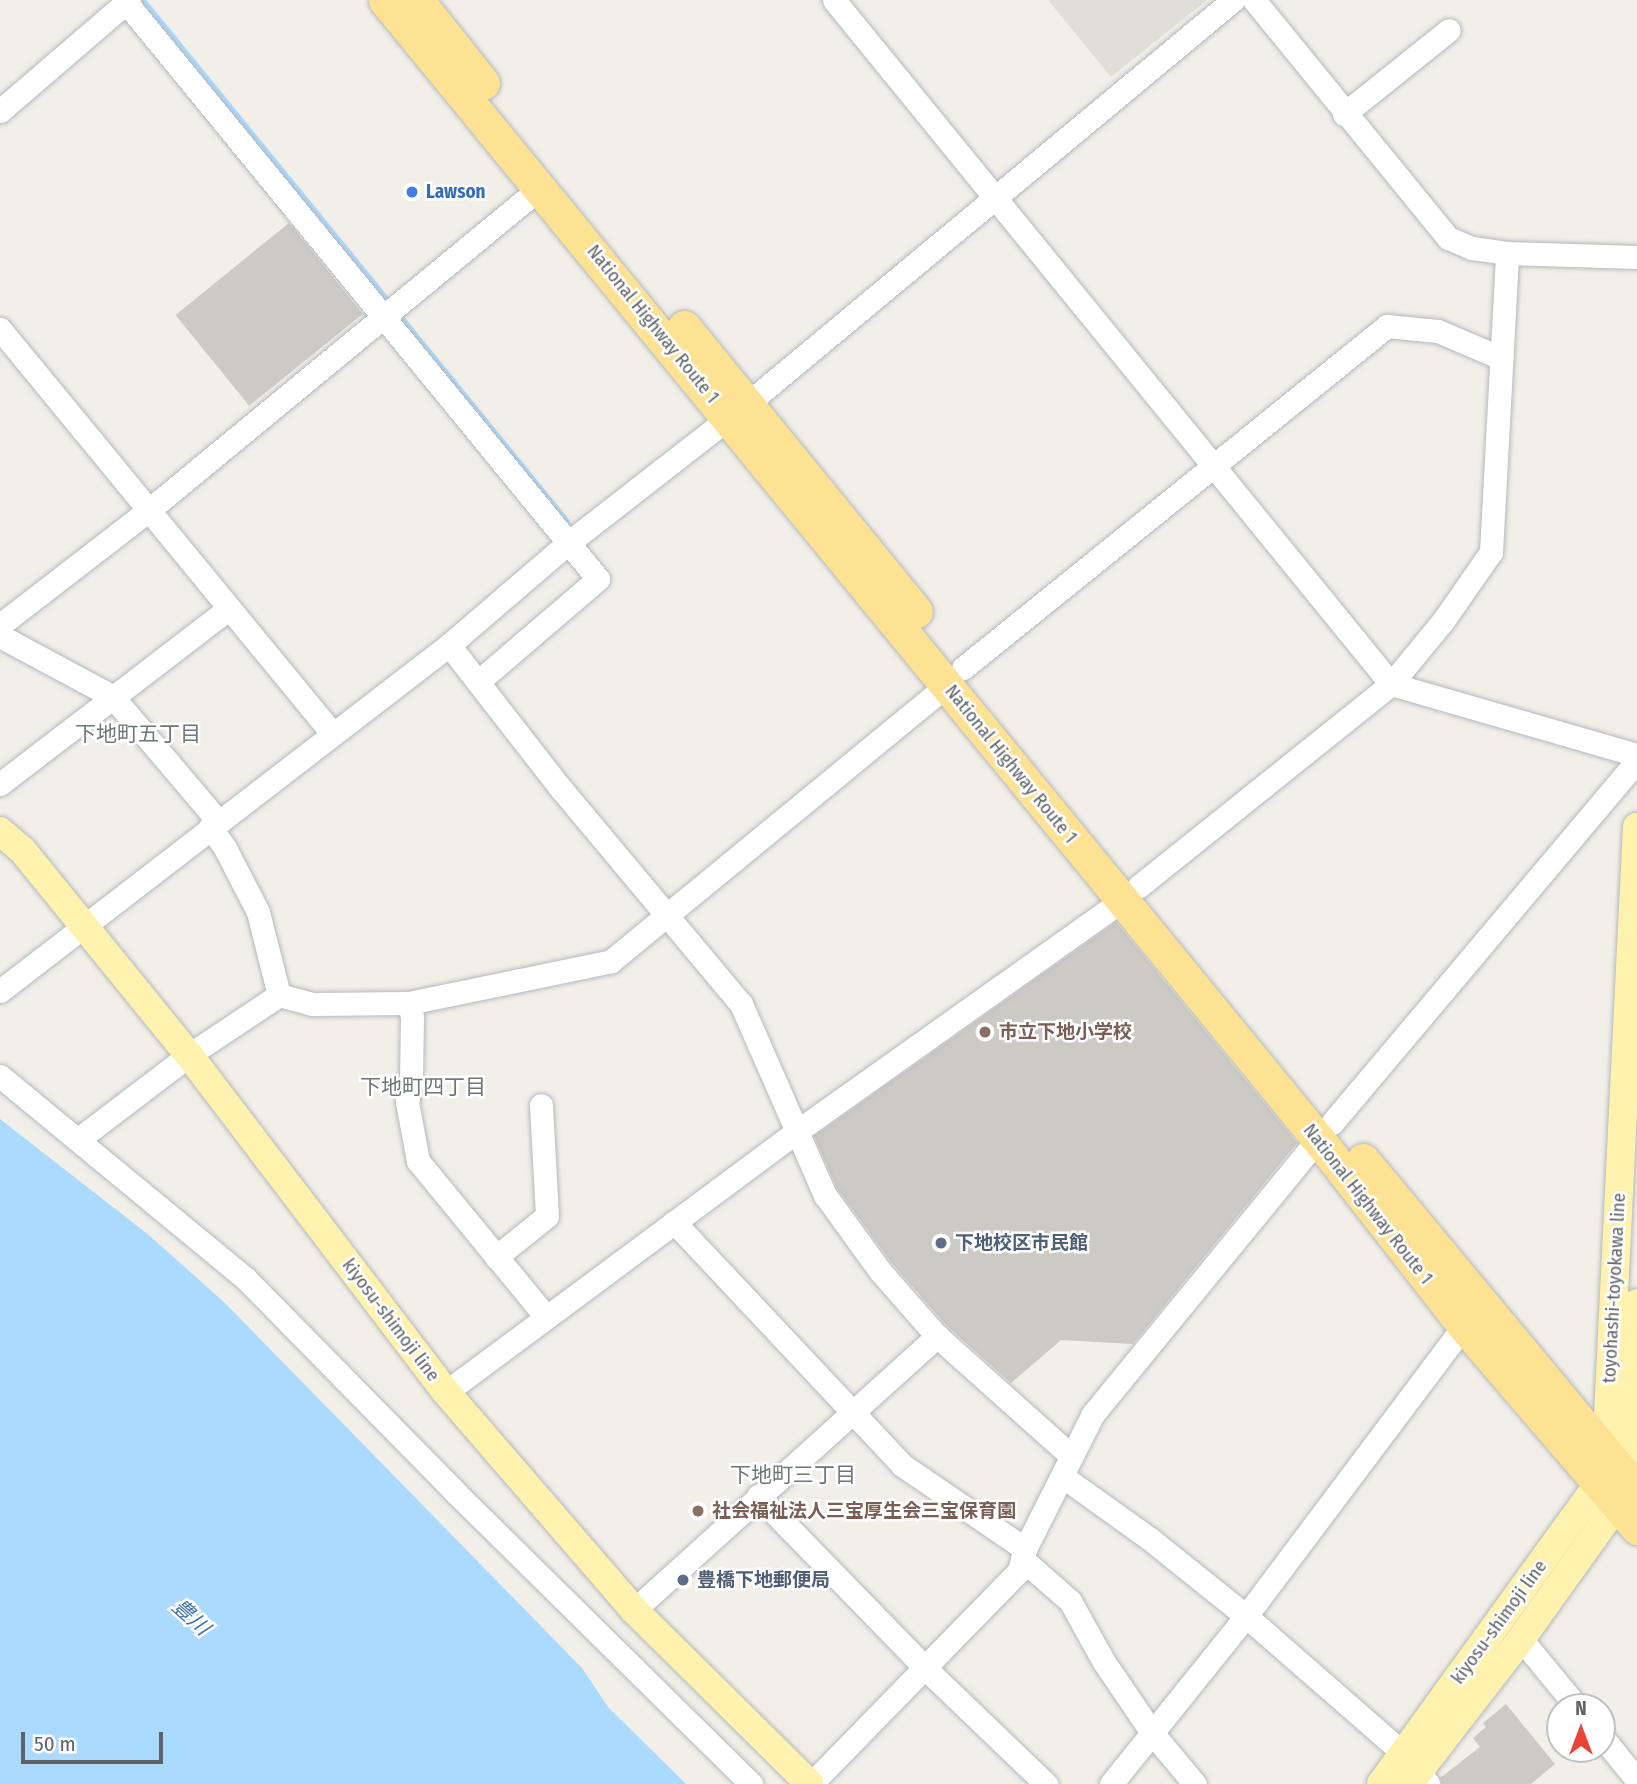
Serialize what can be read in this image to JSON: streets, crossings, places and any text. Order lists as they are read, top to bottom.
{
  "streets": {
    "highway": ["National Highway Route 1"],
    "main road": ["toyohashi-toyokawa line", "kiyosu-shimoji line"]
  },
  "crossings": [
    ["National Highway Route 1", "toyohashi-toyokawa line"],
    ["National Highway Route 1", "kiyosu-shimoji line"],
    ["toyohashi-toyokawa line", "kiyosu-shimoji line"]
  ],
  "districts": ["下地町五丁目", "下地町四丁目", "下地町三丁目"],
  "water": ["豊川"],
  "places": [
    "Lawson",
    "市立下地小学校",
    "下地校区市民館",
    "社会福祉法人三宝厚生会三宝保育園",
    "豊橋下地郵便局"
  ],
  "scale_bar": "50 m",
  "north": "top"
}
